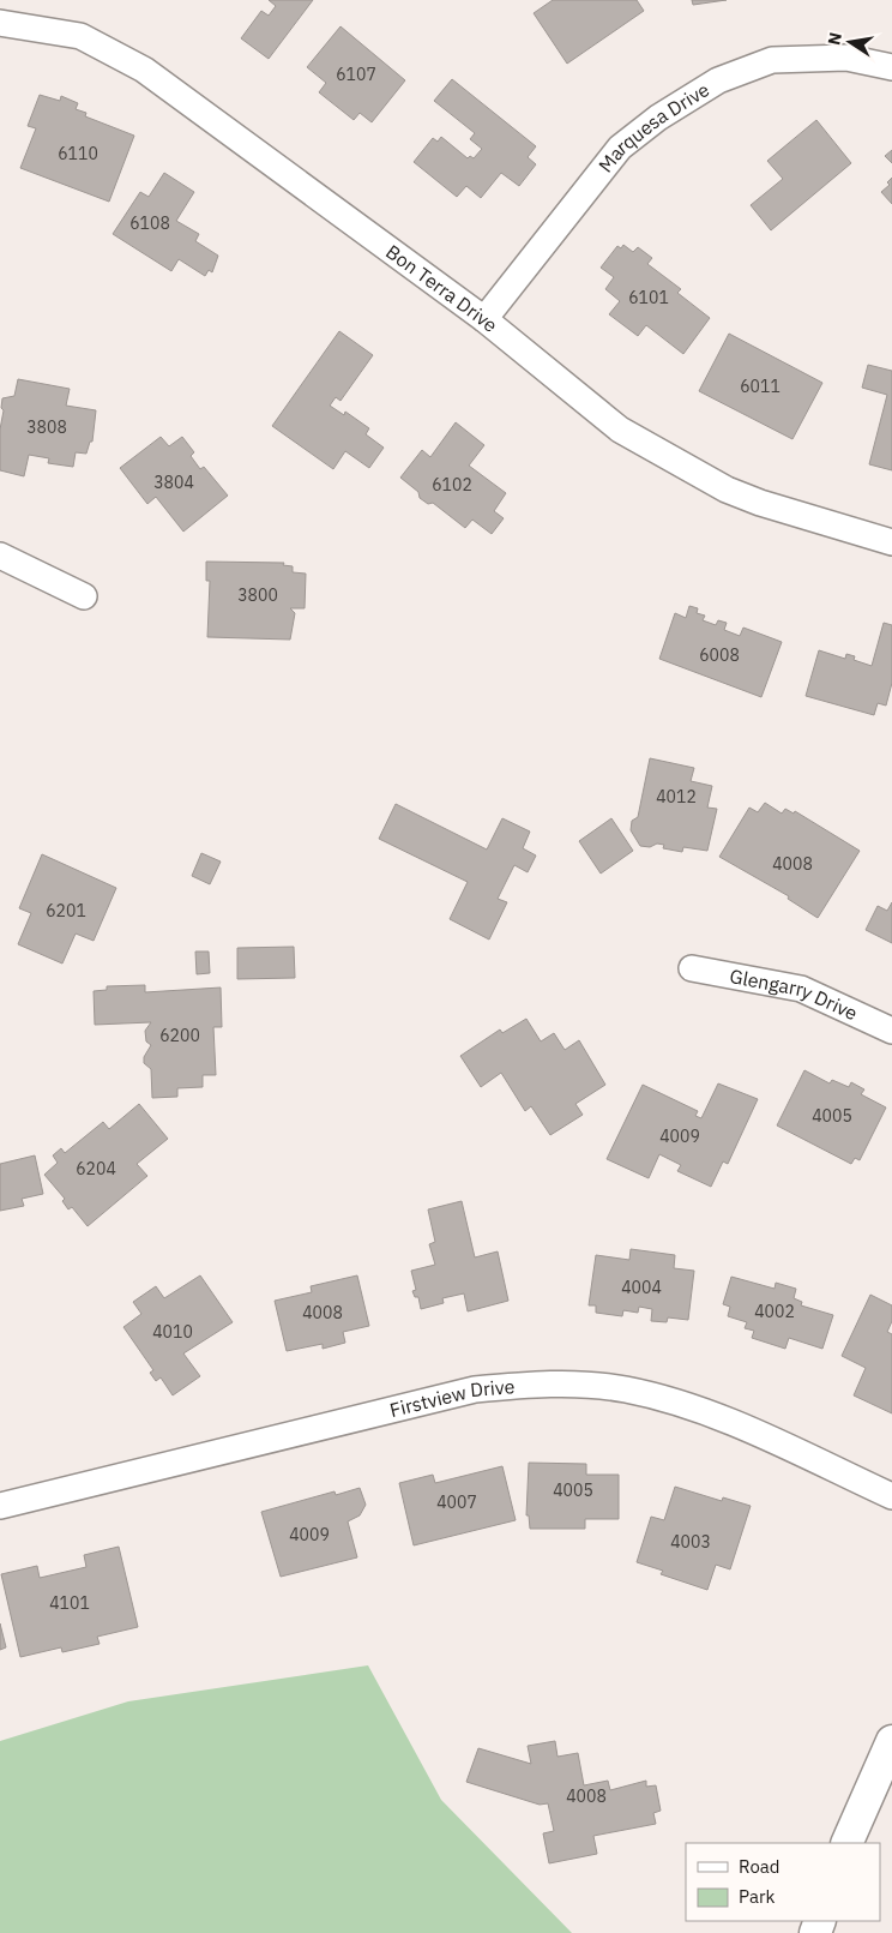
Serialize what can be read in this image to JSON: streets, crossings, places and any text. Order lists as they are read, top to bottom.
{
  "streets": {
    "street": [
      "Marquesa Drive",
      "Bon Terra Drive",
      "Glengarry Drive",
      "Firstview Drive"
    ]
  },
  "crossings": [
    ["Marquesa Drive", "Bon Terra Drive"]
  ],
  "house_numbers": [
    "6107",
    "6110",
    "6108",
    "6101",
    "6011",
    "3808",
    "3804",
    "6102",
    "3800",
    "6008",
    "4012",
    "4008",
    "6201",
    "6200",
    "4005",
    "4009",
    "6204",
    "4004",
    "4002",
    "4008",
    "4010",
    "4005",
    "4007",
    "4009",
    "4003",
    "4101",
    "4008"
  ],
  "legend": ["Road", "Park"],
  "north": "left"
}
